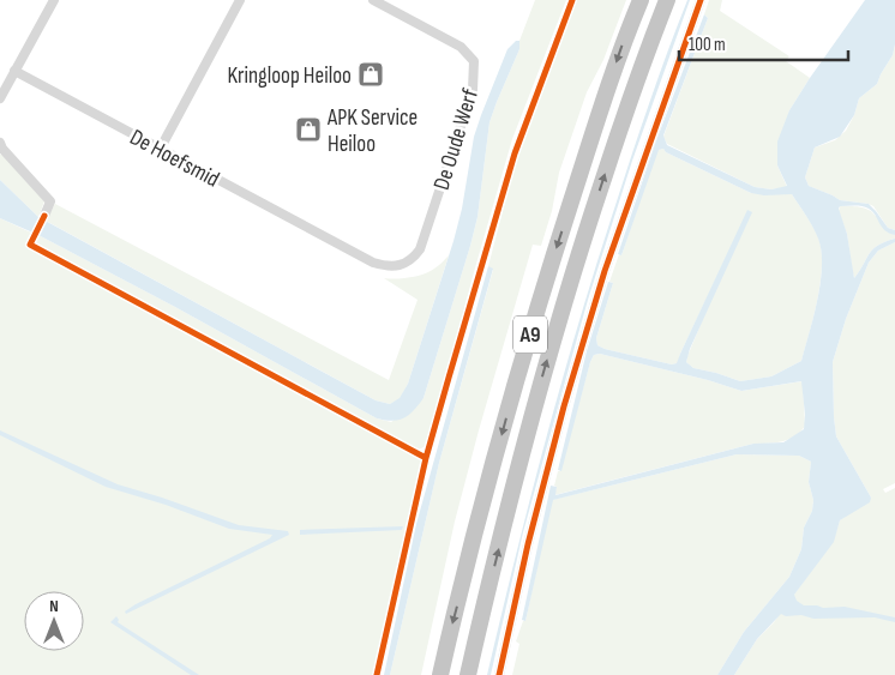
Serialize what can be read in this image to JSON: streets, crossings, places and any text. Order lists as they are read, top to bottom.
{
  "streets": {
    "highway": ["A9"],
    "street": ["De Oude Werf", "De Hoefsmid"]
  },
  "crossings": [
    ["De Oude Werf", "De Hoefsmid"]
  ],
  "places": {
    "shop": ["Kringloop Heiloo", "APK Service Heiloo"]
  },
  "scale_bar": "100 m",
  "north": "top"
}
